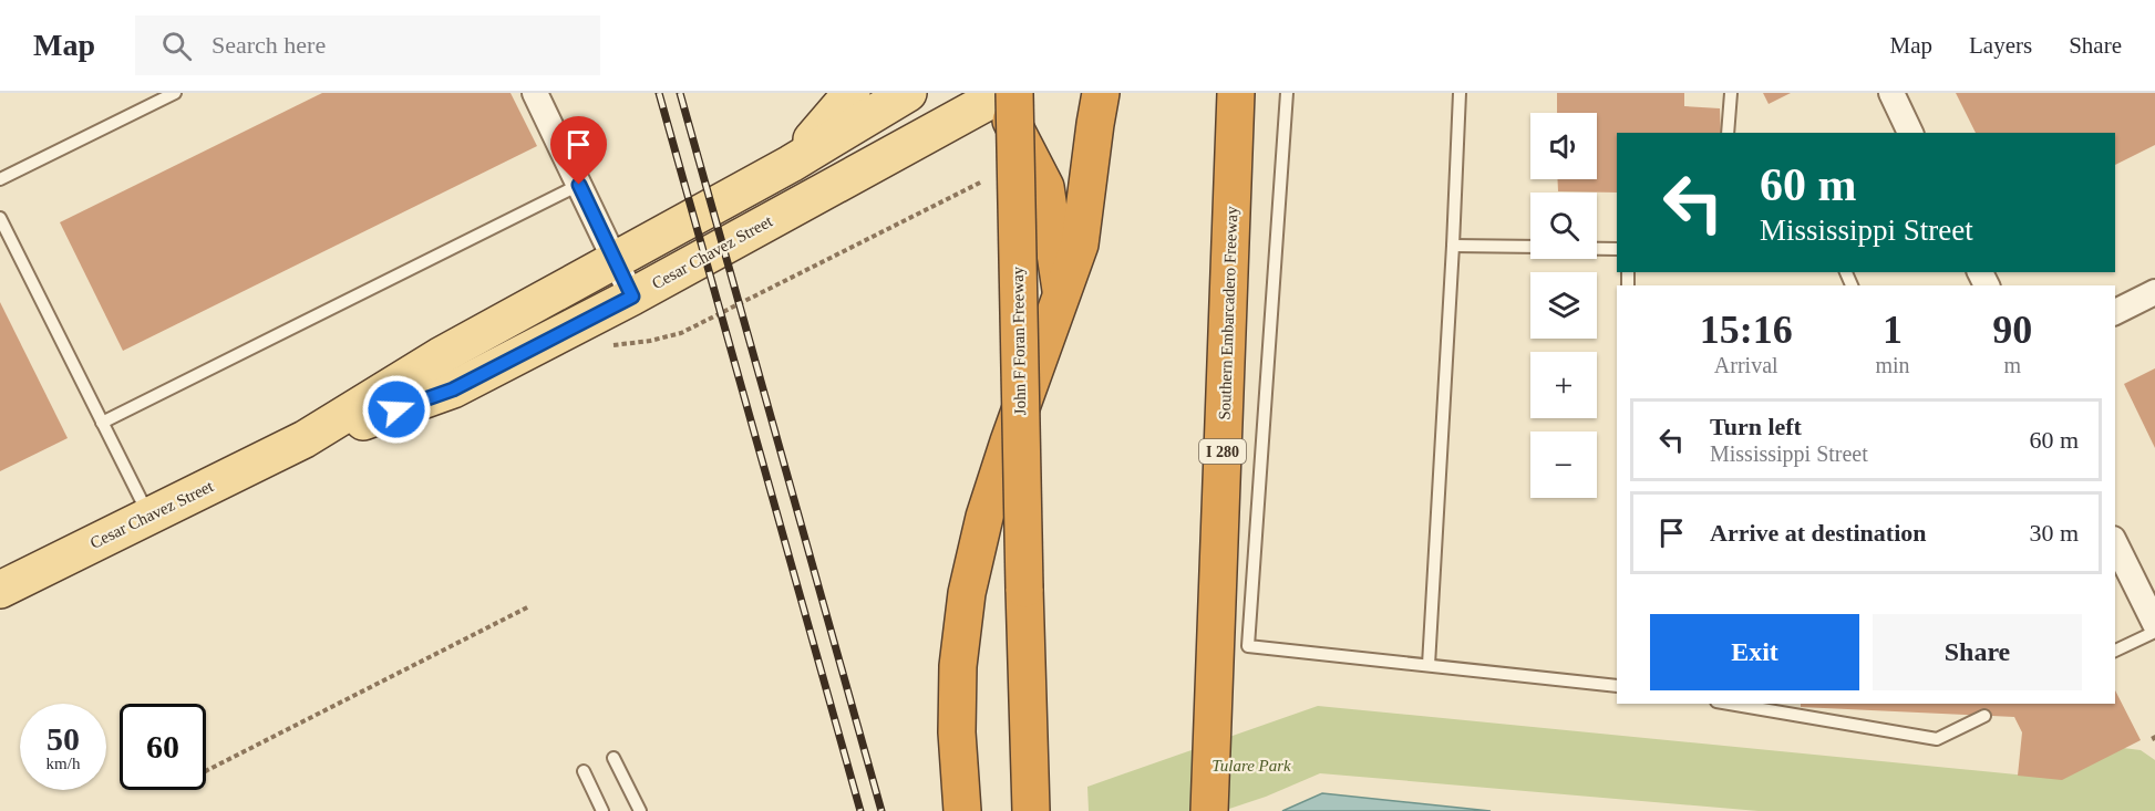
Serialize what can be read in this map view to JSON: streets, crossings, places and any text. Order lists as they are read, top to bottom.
{
  "streets": {
    "highway": ["Southern Embarcadero Freeway", "John F Foran Freeway", "I 280"],
    "main road": ["Cesar Chavez Street"]
  },
  "crossings": [
    ["Cesar Chavez Street", "John F Foran Freeway"]
  ],
  "parks": ["Tulare Park"],
  "page": {
    "header": "Map",
    "search": "Search here",
    "nav": ["Map", "Layers", "Share"],
    "map_buttons": ["+", "−"],
    "turn": ["60 m", "Mississippi Street"],
    "eta": [
      "15:16",
      "Arrival",
      "1",
      "min",
      "90",
      "m"
    ],
    "list": [
      {
        "name": "Turn left",
        "note": "Mississippi Street",
        "value": "60 m"
      },
      {
        "name": "Arrive at destination",
        "value": "30 m"
      }
    ],
    "buttons": ["Exit", "Share"],
    "speed": "50 km/h",
    "limit": "60"
  }
}
